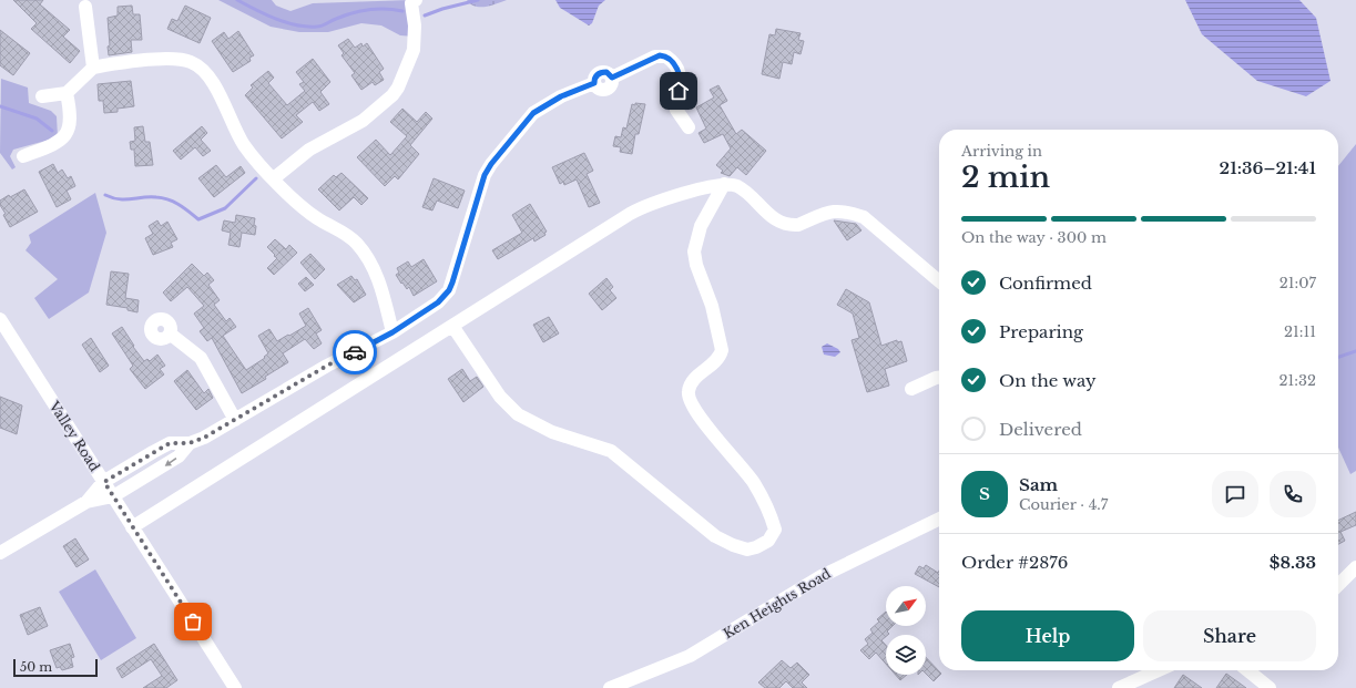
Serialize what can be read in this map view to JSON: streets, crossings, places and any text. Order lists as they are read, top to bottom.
{
  "streets": {
    "street": ["Valley Road", "Ken Heights Road"]
  },
  "scale_bar": "50 m",
  "north": "top right",
  "page": {
    "heading": ["2 min", "Arriving in", "21:36–21:41"],
    "panel": [
      "Sam",
      "Courier · 4.7",
      "Order #2876",
      "$8.33"
    ],
    "bar": "On the way · 300 m",
    "list": [
      ["Confirmed", "21:07"],
      ["Preparing", "21:11"],
      ["On the way", "21:32"],
      "Delivered"
    ],
    "round": "S",
    "buttons": ["Help", "Share"],
    "scale": "50 m"
  }
}
